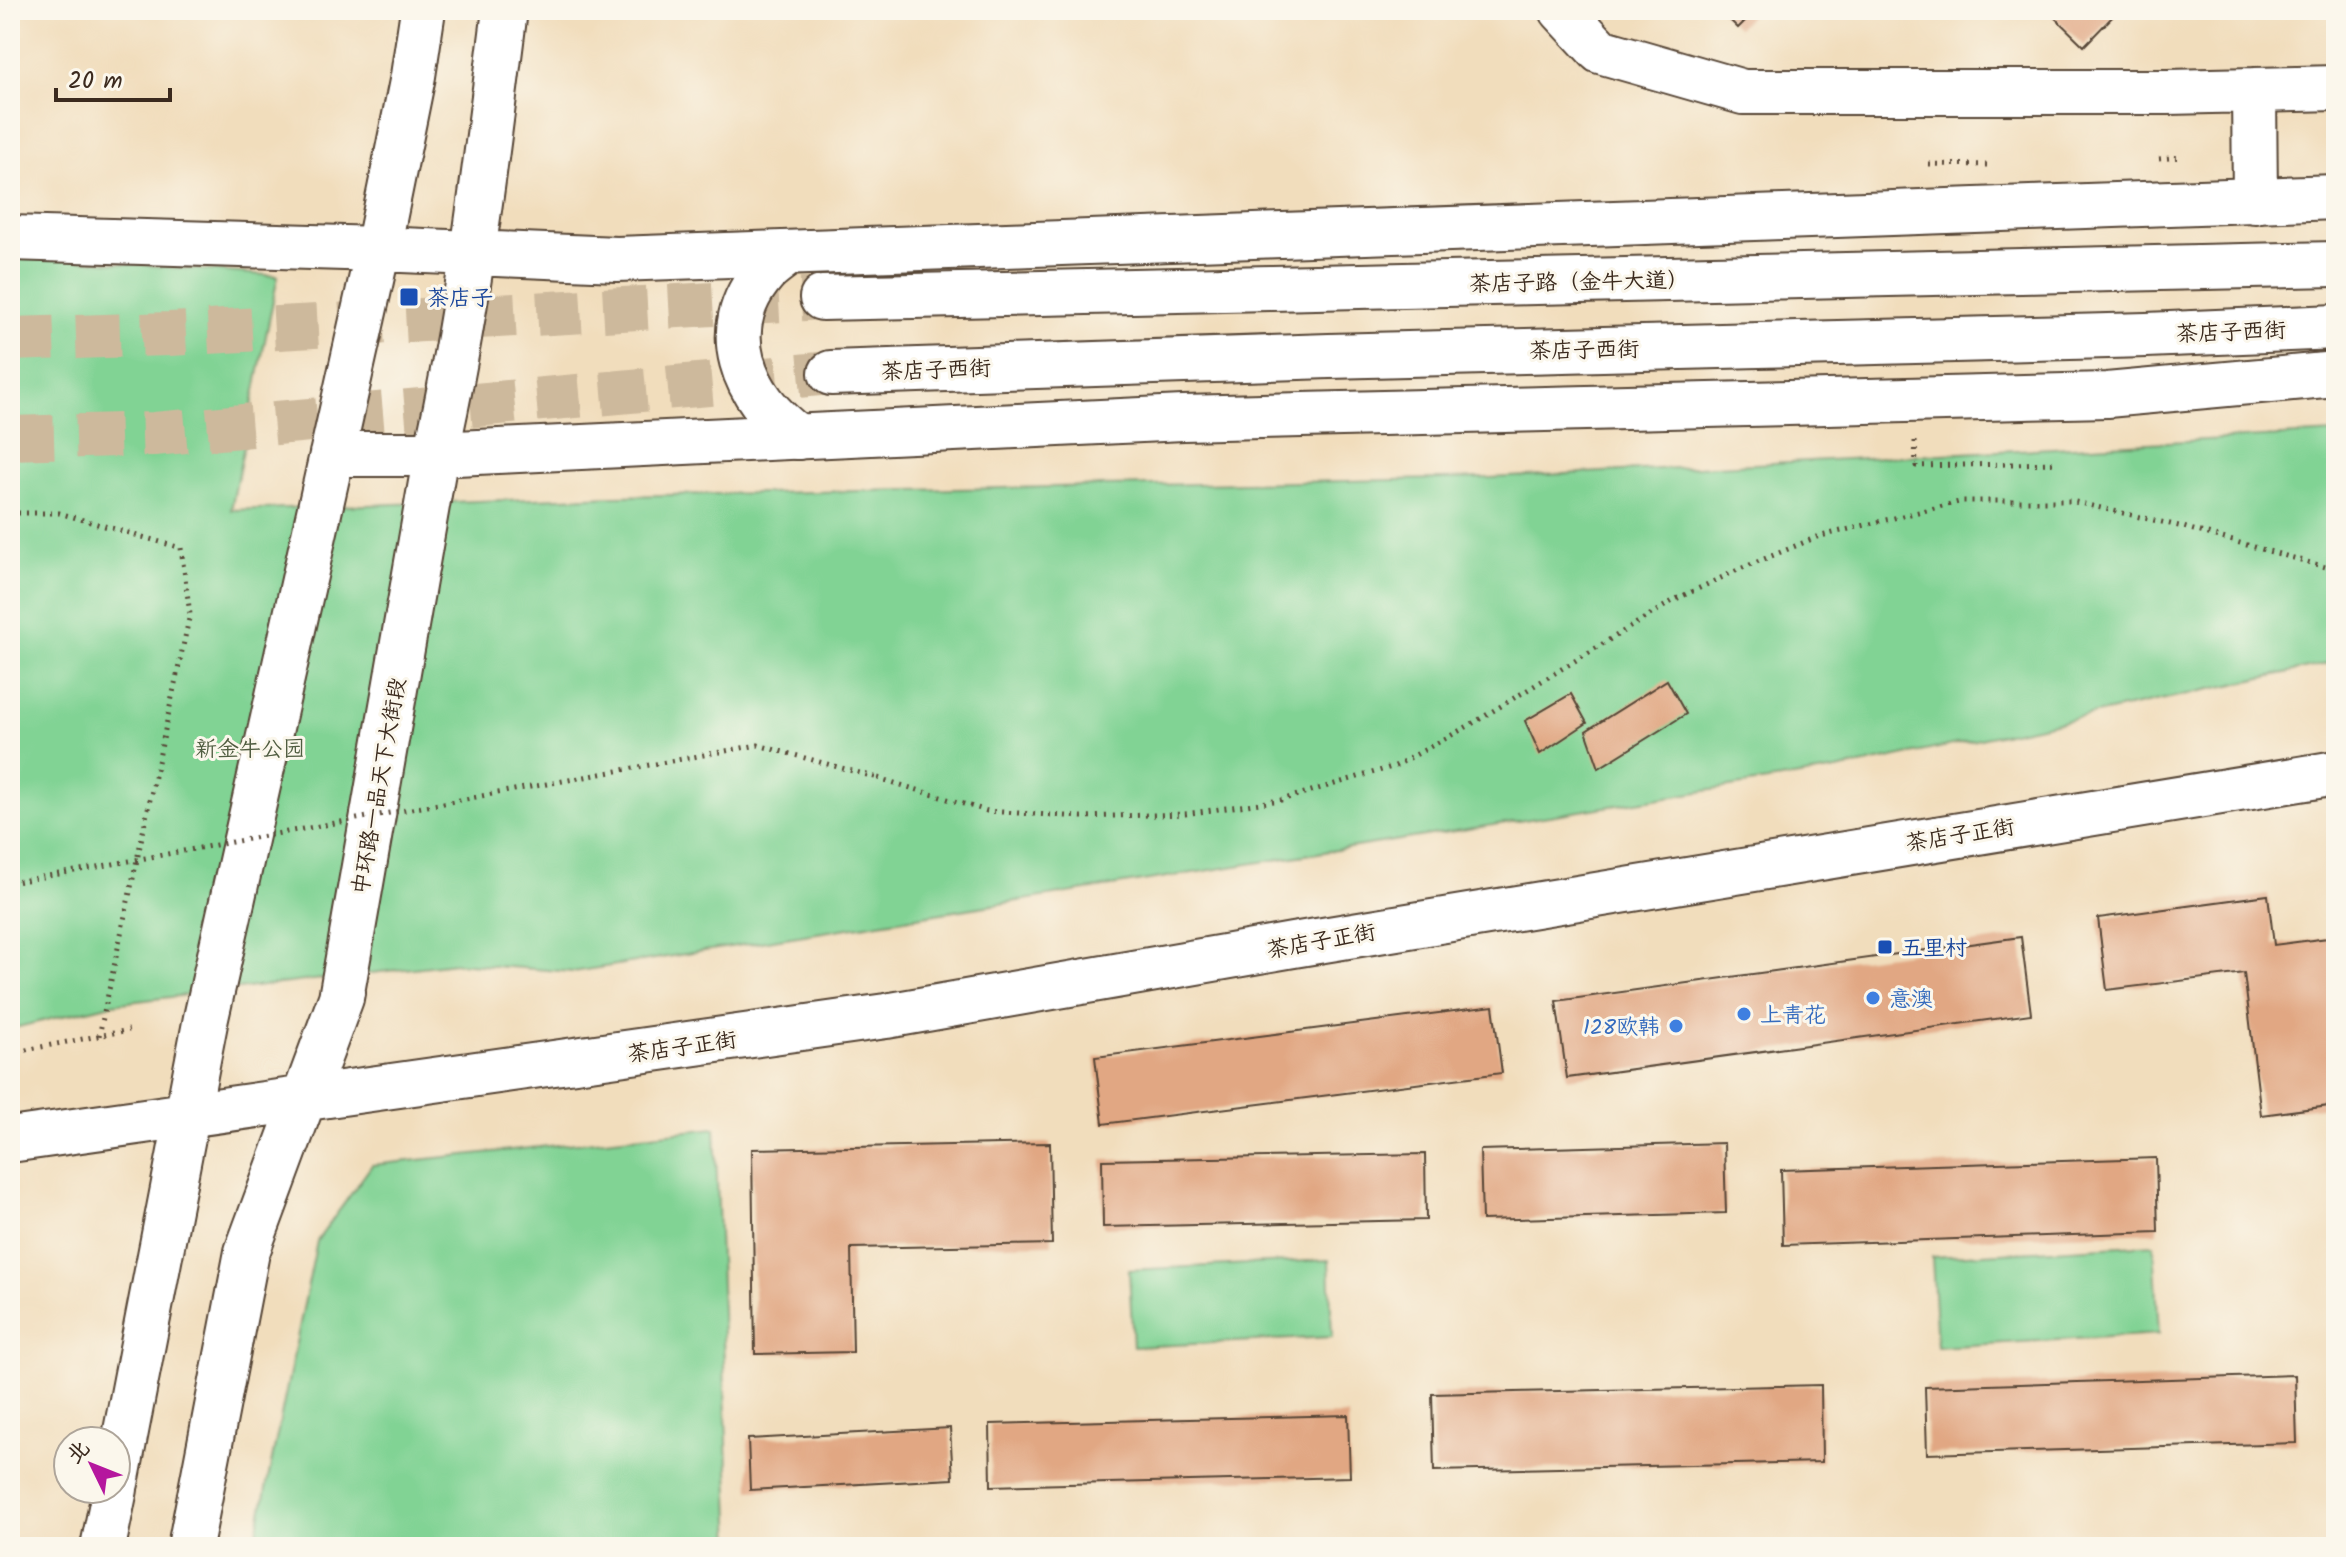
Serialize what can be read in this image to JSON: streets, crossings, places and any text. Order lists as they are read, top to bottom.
{
  "streets": {
    "main road": [
      "茶店子路（金牛大道）",
      "茶店子西街",
      "中环路一品天下大街段",
      "茶店子正街"
    ]
  },
  "crossings": [
    ["中环路一品天下大街段", "茶店子正街"]
  ],
  "parks": ["新金牛公园"],
  "places": {
    "transit": ["茶店子", "五里村"],
    "other": ["意澳", "上青花", "128欧韩"]
  },
  "scale_bar": "20 m",
  "north": "top left"
}
